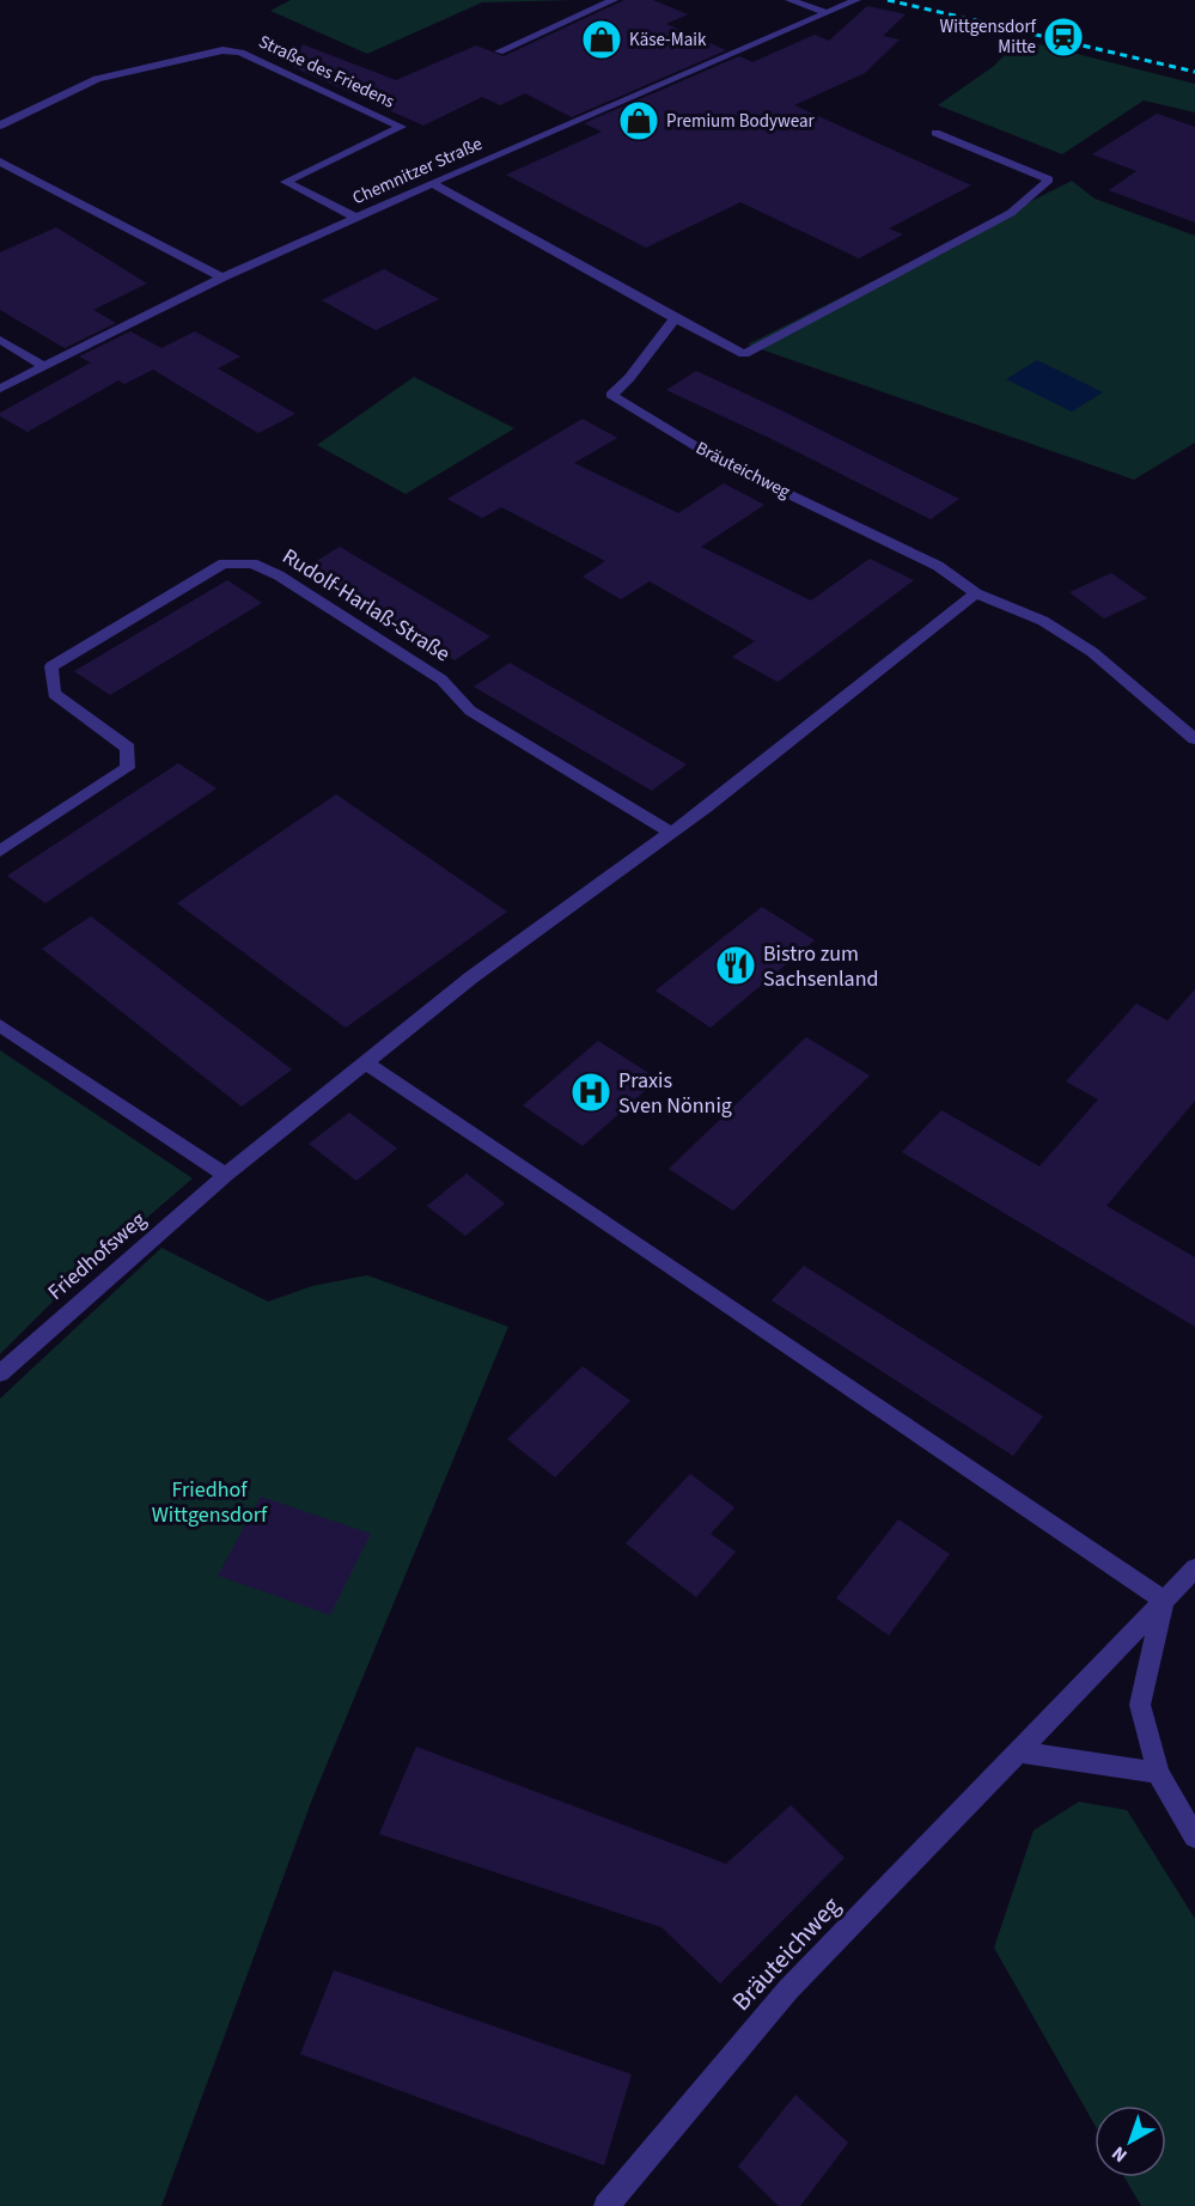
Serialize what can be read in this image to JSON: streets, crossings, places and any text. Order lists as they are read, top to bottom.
{
  "streets": {
    "street": [
      "Straße des Friedens",
      "Chemnitzer Straße",
      "Bräuteichweg",
      "Rudolf-Harlaß-Straße",
      "Friedhofsweg"
    ]
  },
  "crossings": [
    ["Straße des Friedens", "Chemnitzer Straße"]
  ],
  "parks": ["Friedhof Wittgensdorf"],
  "places": {
    "station": ["Wittgensdorf Mitte"],
    "shop": ["Käse-Maik", "Premium Bodywear"],
    "restaurant": ["Bistro zum Sachsenland"],
    "hospital": ["Praxis Sven Nönnig"]
  },
  "north": "bottom left"
}
